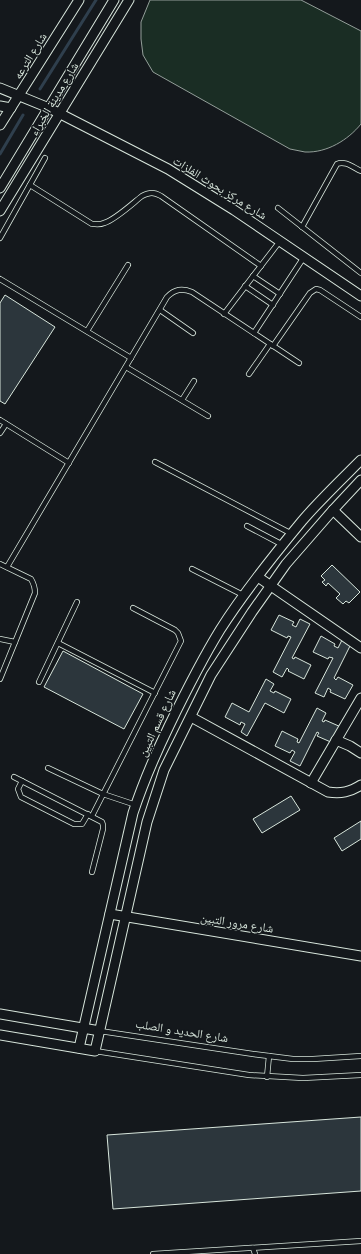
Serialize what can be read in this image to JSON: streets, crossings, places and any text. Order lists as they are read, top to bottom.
{
  "streets": {
    "street": [
      "شارع الترعه",
      "شارع مدينة الخبراء",
      "شارع مركز بحوث الفلزات",
      "شارع قسم التبين",
      "شارع مرور التبين",
      "شارع الحديد و الصلب"
    ]
  },
  "crossings": [
    ["شارع الترعه", "شارع مركز بحوث الفلزات"],
    ["شارع مدينة الخبراء", "شارع مركز بحوث الفلزات"],
    ["شارع قسم التبين", "شارع مرور التبين"],
    ["شارع قسم التبين", "شارع الحديد و الصلب"]
  ]
}
